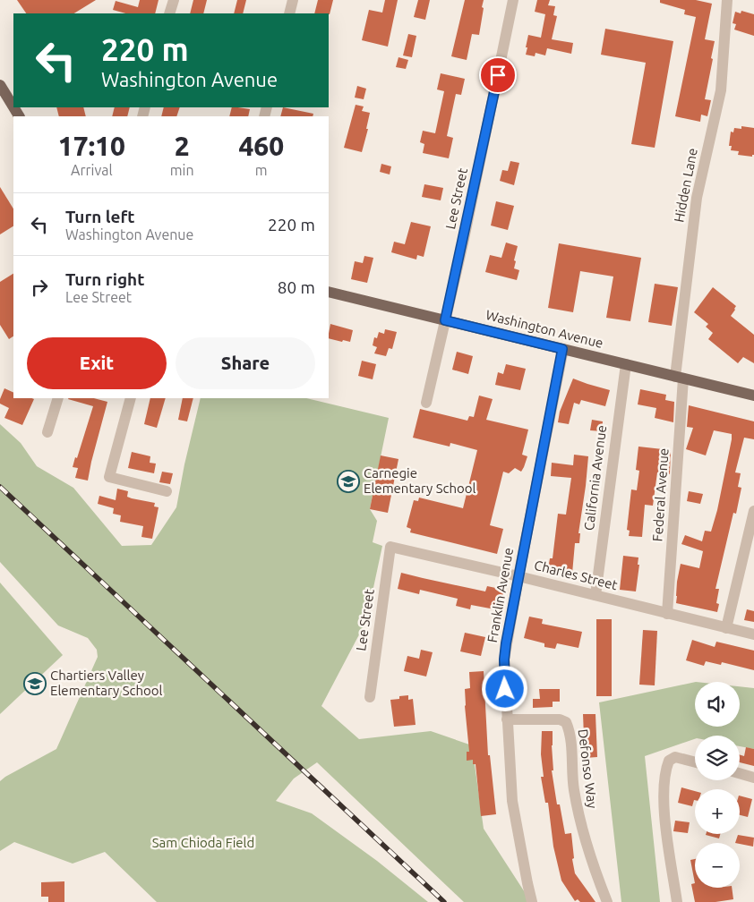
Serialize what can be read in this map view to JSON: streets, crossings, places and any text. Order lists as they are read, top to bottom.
{
  "streets": {
    "main road": ["Washington Avenue"],
    "street": [
      "Hidden Lane",
      "Lee Street",
      "California Avenue",
      "Federal Avenue",
      "Charles Street",
      "Franklin Avenue",
      "Defonso Way"
    ]
  },
  "crossings": [
    ["Hidden Lane", "Washington Avenue"],
    ["Hidden Lane", "Federal Avenue"],
    ["Lee Street", "Washington Avenue"],
    ["Lee Street", "Charles Street"],
    ["Washington Avenue", "California Avenue"],
    ["Washington Avenue", "Federal Avenue"],
    ["Washington Avenue", "Franklin Avenue"],
    ["California Avenue", "Charles Street"],
    ["Federal Avenue", "Charles Street"],
    ["Charles Street", "Franklin Avenue"],
    ["Franklin Avenue", "Defonso Way"]
  ],
  "parks": ["Sam Chioda Field"],
  "places": {
    "school or university": ["Carnegie Elementary School", "Chartiers Valley Elementary School"]
  },
  "page": {
    "turn": ["220 m", "Washington Avenue"],
    "eta": [
      "17:10",
      "Arrival",
      "2",
      "min",
      "460",
      "m"
    ],
    "list": [
      {
        "name": "Turn left",
        "note": "Washington Avenue",
        "value": "220 m"
      },
      {
        "name": "Turn right",
        "note": "Lee Street",
        "value": "80 m"
      }
    ],
    "buttons": ["Exit", "Share"],
    "map_buttons": ["+", "−"]
  }
}
